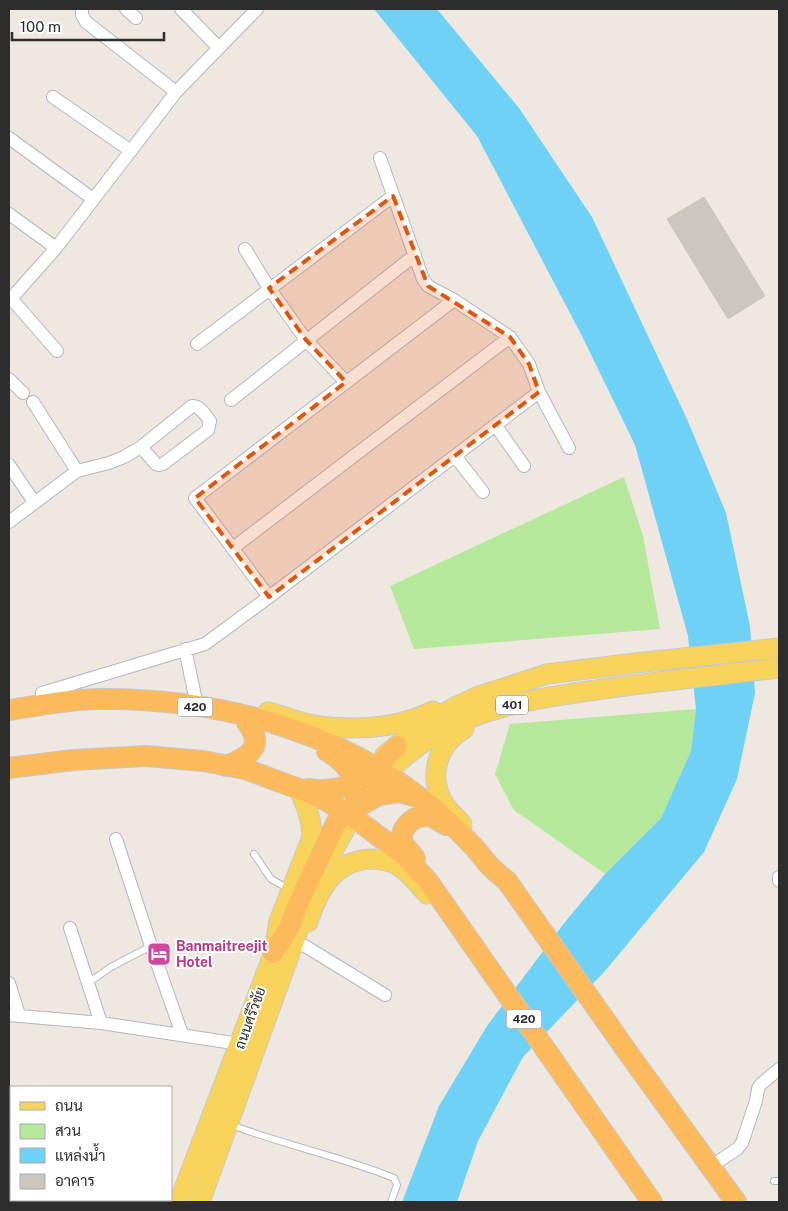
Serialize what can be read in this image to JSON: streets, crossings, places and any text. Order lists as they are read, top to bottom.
{
  "streets": {
    "highway": ["420"],
    "main road": ["401", "ถนนศรีวิชัย"]
  },
  "crossings": [
    ["401", "420"]
  ],
  "places": {
    "hotel": ["Banmaitreejit Hotel"]
  },
  "legend": [
    "ถนน",
    "สวน",
    "แหล่งน้ำ",
    "อาคาร"
  ],
  "scale_bar": "100 m"
}
